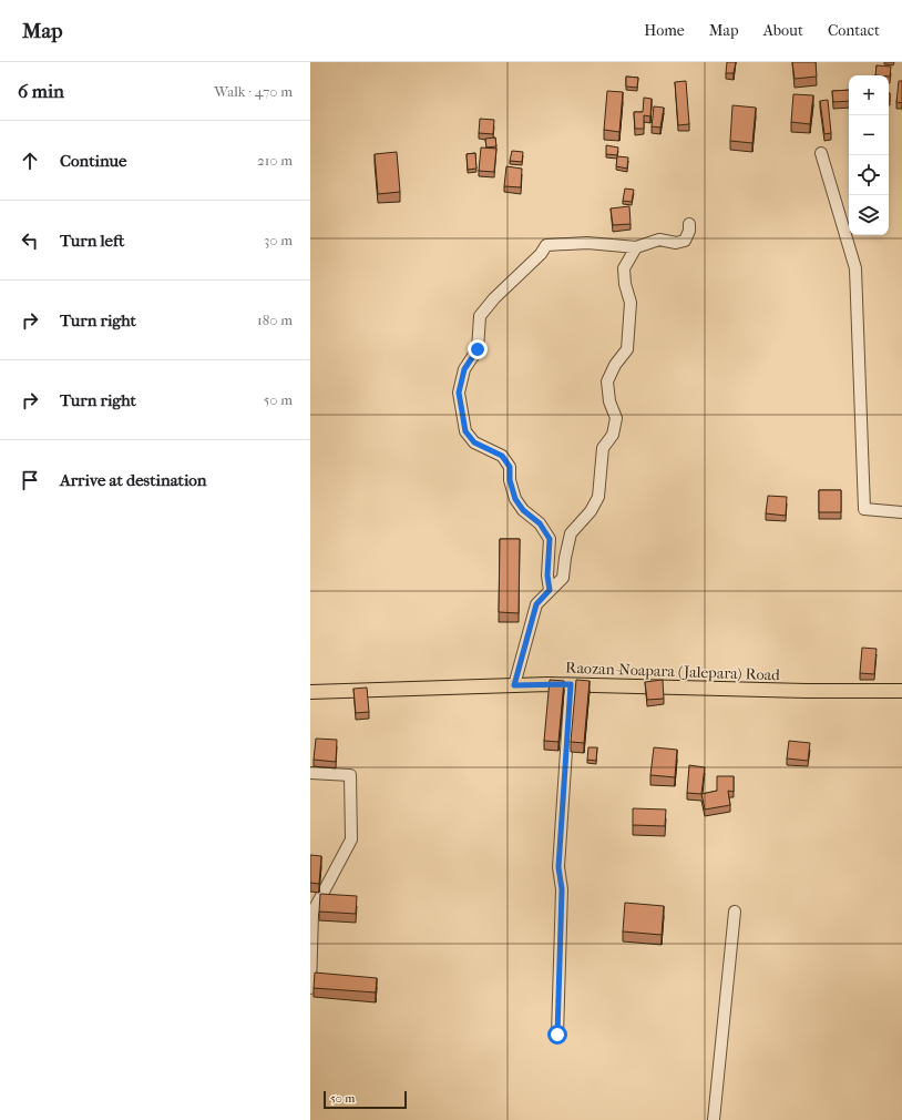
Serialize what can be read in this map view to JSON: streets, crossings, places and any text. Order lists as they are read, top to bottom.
{
  "streets": {
    "main road": ["Raozan-Noapara (Jalepara) Road"]
  },
  "scale_bar": "50 m",
  "page": {
    "header": "Map",
    "nav": [
      "Home",
      "Map",
      "About",
      "Contact"
    ],
    "heading": ["6 min", "Walk · 470 m"],
    "map_buttons": ["+", "−"],
    "list": [
      ["Continue", "210 m"],
      ["Turn left", "30 m"],
      ["Turn right", "180 m"],
      ["Turn right", "50 m"],
      "Arrive at destination"
    ],
    "scale": "50 m"
  }
}
